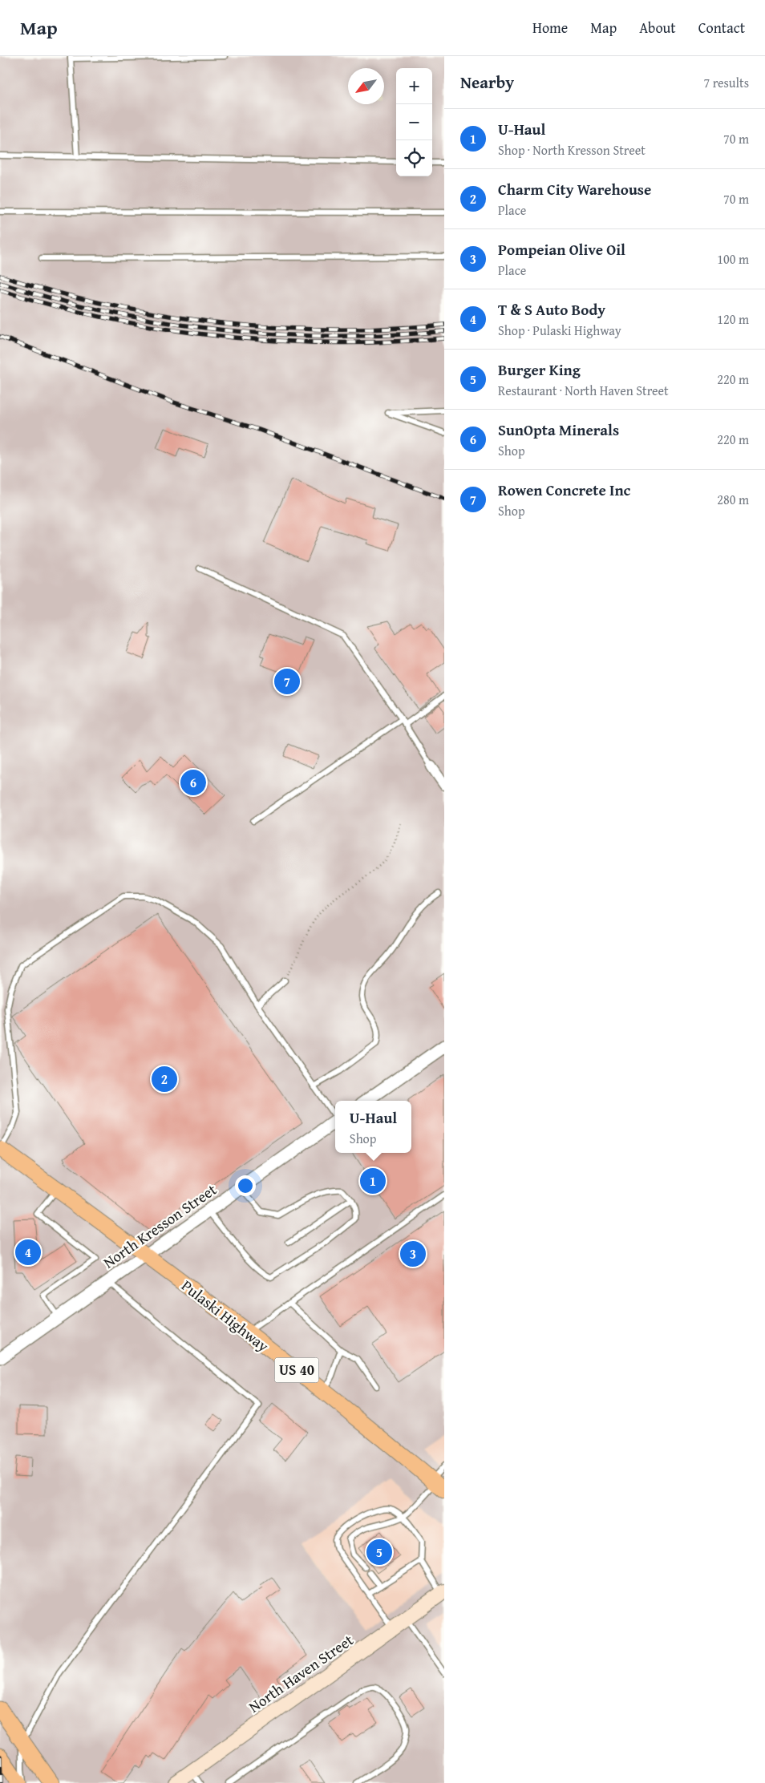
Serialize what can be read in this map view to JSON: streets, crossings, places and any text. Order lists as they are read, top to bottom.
{
  "streets": {
    "main road": ["Pulaski Highway", "US 40", "North Haven Street"],
    "street": ["North Kresson Street"]
  },
  "crossings": [
    ["North Kresson Street", "Pulaski Highway"]
  ],
  "north": "bottom left",
  "page": {
    "header": "Map",
    "nav": [
      "Home",
      "Map",
      "About",
      "Contact"
    ],
    "heading": ["Nearby", "7 results"],
    "map_buttons": ["+", "−"],
    "list": [
      {
        "mark": "1",
        "name": "U-Haul",
        "note": "Shop · North Kresson Street",
        "value": "70 m"
      },
      {
        "mark": "2",
        "name": "Charm City Warehouse",
        "note": "Place",
        "value": "70 m"
      },
      {
        "mark": "3",
        "name": "Pompeian Olive Oil",
        "note": "Place",
        "value": "100 m"
      },
      {
        "mark": "4",
        "name": "T & S Auto Body",
        "note": "Shop · Pulaski Highway",
        "value": "120 m"
      },
      {
        "mark": "5",
        "name": "Burger King",
        "note": "Restaurant · North Haven Street",
        "value": "220 m"
      },
      {
        "mark": "6",
        "name": "SunOpta Minerals",
        "note": "Shop",
        "value": "220 m"
      },
      {
        "mark": "7",
        "name": "Rowen Concrete Inc",
        "note": "Shop",
        "value": "280 m"
      }
    ],
    "pins": [
      "7",
      "6",
      "2",
      "1",
      "4",
      "3",
      "5"
    ],
    "popup": ["U-Haul", "Shop"]
  }
}
